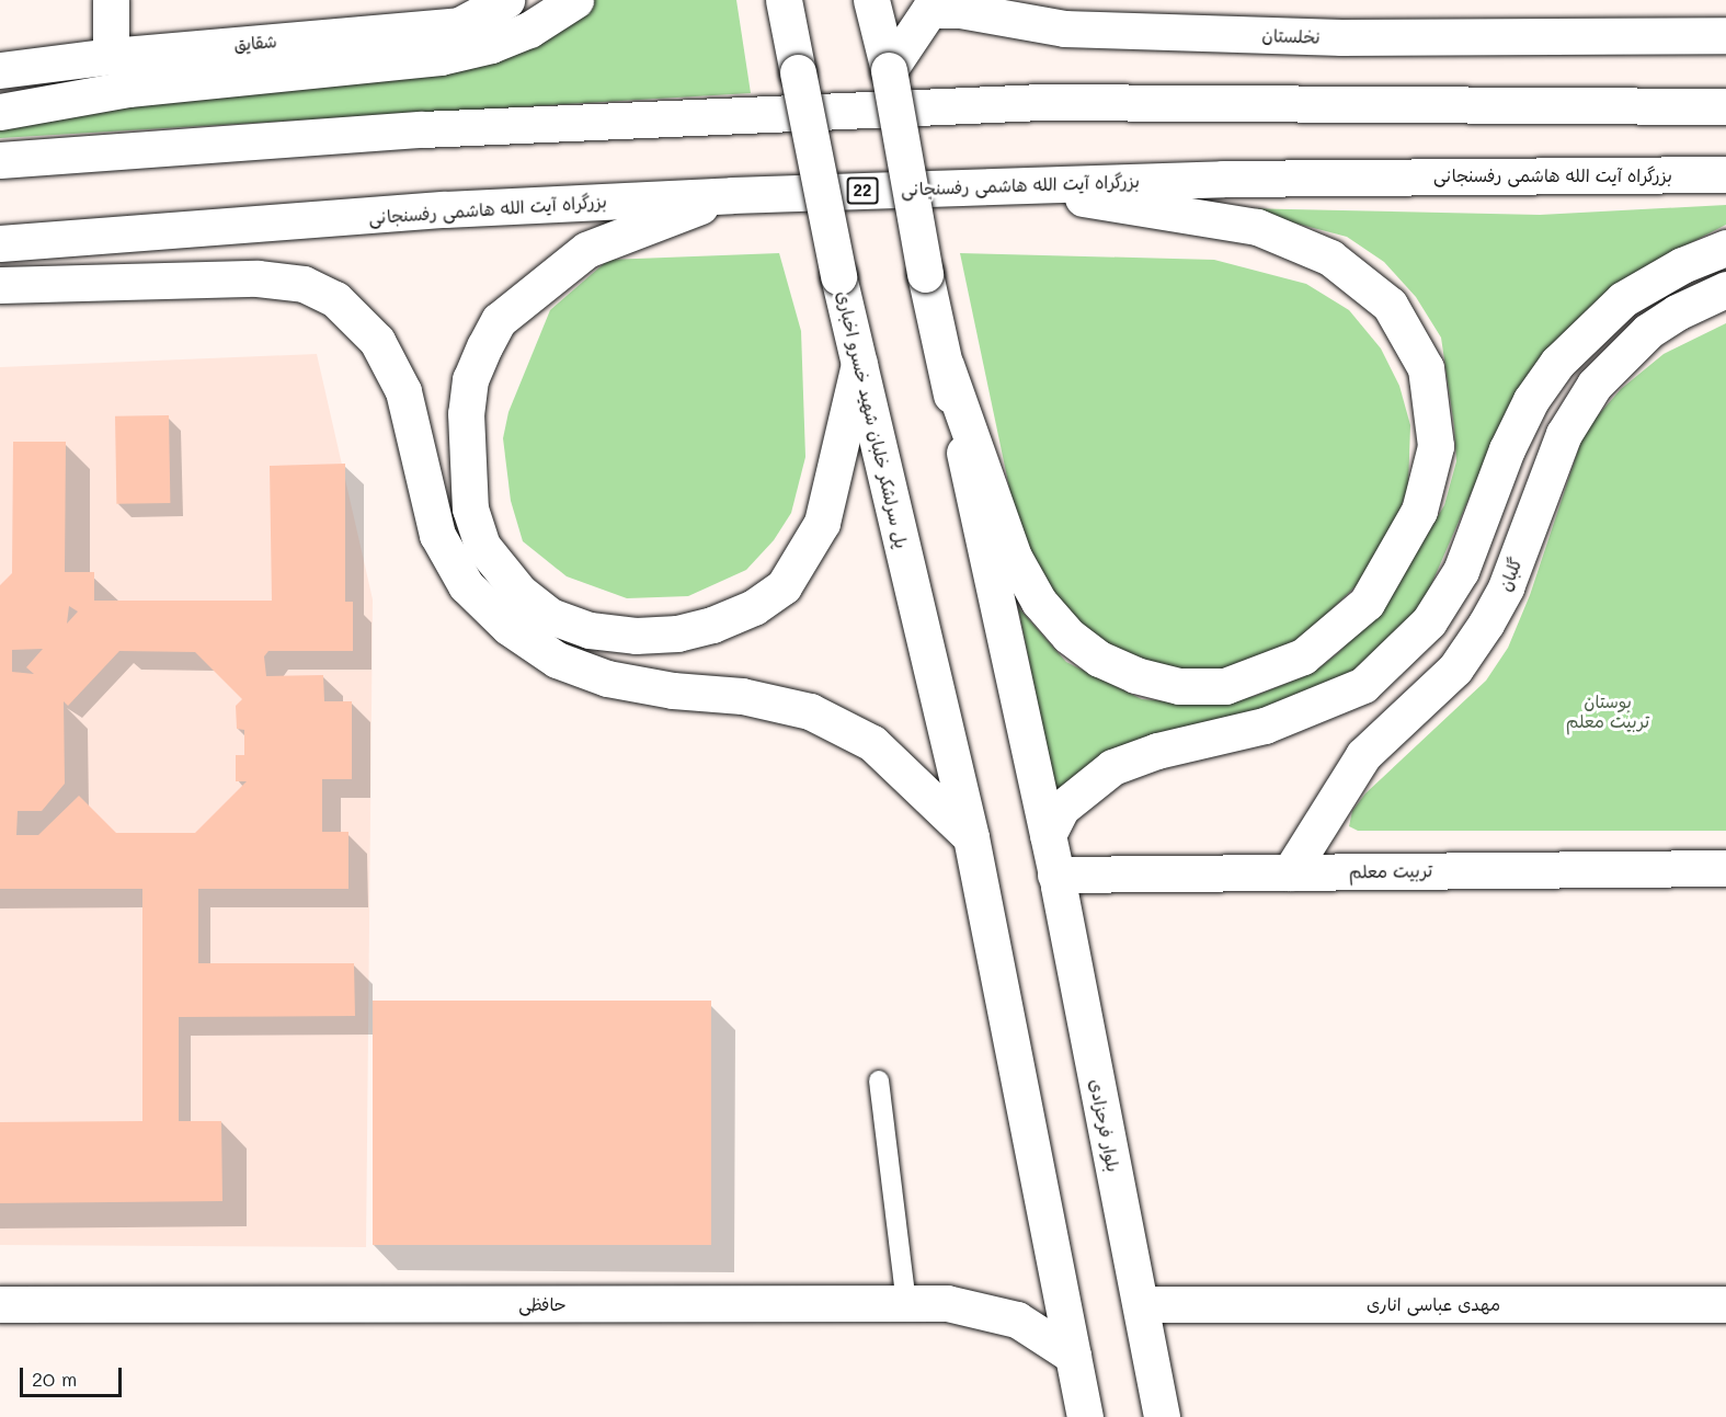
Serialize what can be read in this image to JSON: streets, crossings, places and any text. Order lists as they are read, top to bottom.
{
  "streets": {
    "main road": [
      "نخلستان",
      "شقایق",
      "بزرگراه آیت الله هاشمی رفسنجانی",
      "22",
      "پل سرلشکر خلبان شهید خسرو اخباری",
      "گلبان",
      "تربیت معلم",
      "بلوار فرحزادی",
      "حافظی",
      "مهدی عباسی اناری"
    ]
  },
  "crossings": [
    ["گلبان", "تربیت معلم"],
    ["تربیت معلم", "بلوار فرحزادی"],
    ["بلوار فرحزادی", "مهدی عباسی اناری"]
  ],
  "parks": ["بوستان تربیت معلم"],
  "scale_bar": "20 m"
}
